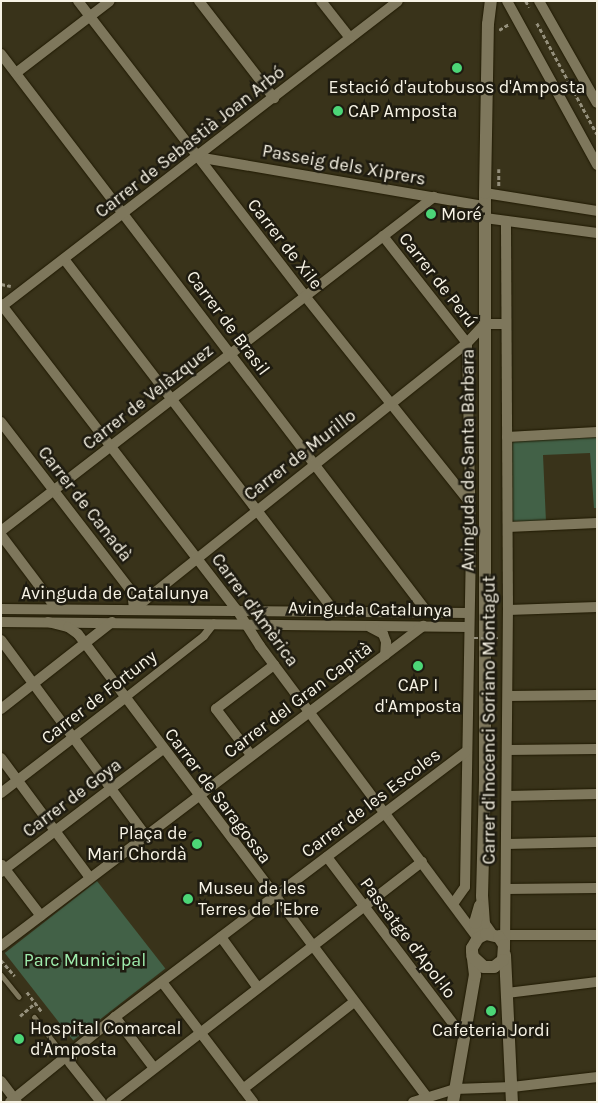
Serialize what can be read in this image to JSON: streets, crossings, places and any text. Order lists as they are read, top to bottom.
{
  "streets": {
    "street": [
      "Carrer de Sebastià Joan Arbó",
      "Passeig dels Xiprers",
      "Carrer de Xile",
      "Carrer de Perú",
      "Carrer de Brasil",
      "Carrer de Velàzquez",
      "Carrer de Murillo",
      "Avinguda de Santa Bàrbara",
      "Carrer de Canadà",
      "Avinguda de Catalunya",
      "Avinguda Catalunya",
      "Carrer d'Amèrica",
      "Carrer de Fortuny",
      "Carrer del Gran Capità",
      "Carrer d'Inocenci Soriano Montagut",
      "Carrer de Saragossa",
      "Carrer de Goya",
      "Carrer de les Escoles",
      "Passatge d'Apol·lo"
    ]
  },
  "crossings": [
    ["Carrer de Sebastià Joan Arbó", "Passeig dels Xiprers"],
    ["Carrer de Sebastià Joan Arbó", "Carrer de Xile"],
    ["Carrer de Sebastià Joan Arbó", "Carrer de Brasil"],
    ["Carrer de Sebastià Joan Arbó", "Carrer d'Amèrica"],
    ["Passeig dels Xiprers", "Carrer de Xile"],
    ["Passeig dels Xiprers", "Carrer de Velàzquez"],
    ["Passeig dels Xiprers", "Avinguda de Santa Bàrbara"],
    ["Passeig dels Xiprers", "Carrer d'Inocenci Soriano Montagut"],
    ["Carrer de Xile", "Carrer de Velàzquez"],
    ["Carrer de Xile", "Carrer de Murillo"],
    ["Carrer de Xile", "Avinguda de Santa Bàrbara"],
    ["Carrer de Perú", "Carrer de Velàzquez"],
    ["Carrer de Perú", "Carrer de Murillo"],
    ["Carrer de Perú", "Avinguda de Santa Bàrbara"],
    ["Carrer de Brasil", "Carrer de Velàzquez"],
    ["Carrer de Brasil", "Carrer de Murillo"],
    ["Carrer de Brasil", "Avinguda de Catalunya"],
    ["Carrer de Velàzquez", "Carrer de Canadà"],
    ["Carrer de Velàzquez", "Carrer d'Amèrica"],
    ["Carrer de Murillo", "Avinguda de Santa Bàrbara"],
    ["Carrer de Murillo", "Carrer de Canadà"],
    ["Carrer de Murillo", "Avinguda de Catalunya"],
    ["Carrer de Murillo", "Carrer d'Amèrica"],
    ["Avinguda de Santa Bàrbara", "Avinguda de Catalunya"],
    ["Avinguda de Santa Bàrbara", "Avinguda Catalunya"],
    ["Avinguda de Santa Bàrbara", "Carrer d'Amèrica"],
    ["Avinguda de Santa Bàrbara", "Carrer d'Inocenci Soriano Montagut"],
    ["Avinguda de Santa Bàrbara", "Carrer de les Escoles"],
    ["Carrer de Canadà", "Avinguda de Catalunya"],
    ["Avinguda de Catalunya", "Carrer d'Amèrica"],
    ["Avinguda Catalunya", "Carrer d'Amèrica"],
    ["Avinguda Catalunya", "Carrer de Fortuny"],
    ["Avinguda Catalunya", "Carrer del Gran Capità"],
    ["Avinguda Catalunya", "Carrer de Saragossa"],
    ["Carrer d'Amèrica", "Carrer del Gran Capità"],
    ["Carrer d'Amèrica", "Carrer d'Inocenci Soriano Montagut"],
    ["Carrer d'Amèrica", "Carrer de les Escoles"],
    ["Carrer de Fortuny", "Carrer de Saragossa"],
    ["Carrer del Gran Capità", "Carrer de Saragossa"],
    ["Carrer de Saragossa", "Carrer de Goya"],
    ["Carrer de Saragossa", "Carrer de les Escoles"],
    ["Carrer de les Escoles", "Passatge d'Apol·lo"]
  ],
  "parks": ["Parc Municipal"],
  "places": [
    "Estació d'autobusos d'Amposta",
    "CAP Amposta",
    "Moré",
    "CAP I d'Amposta",
    "Plaça de Mari Chordà",
    "Museu de les Terres de l'Ebre",
    "Cafeteria Jordi",
    "Hospital Comarcal d'Amposta"
  ]
}
